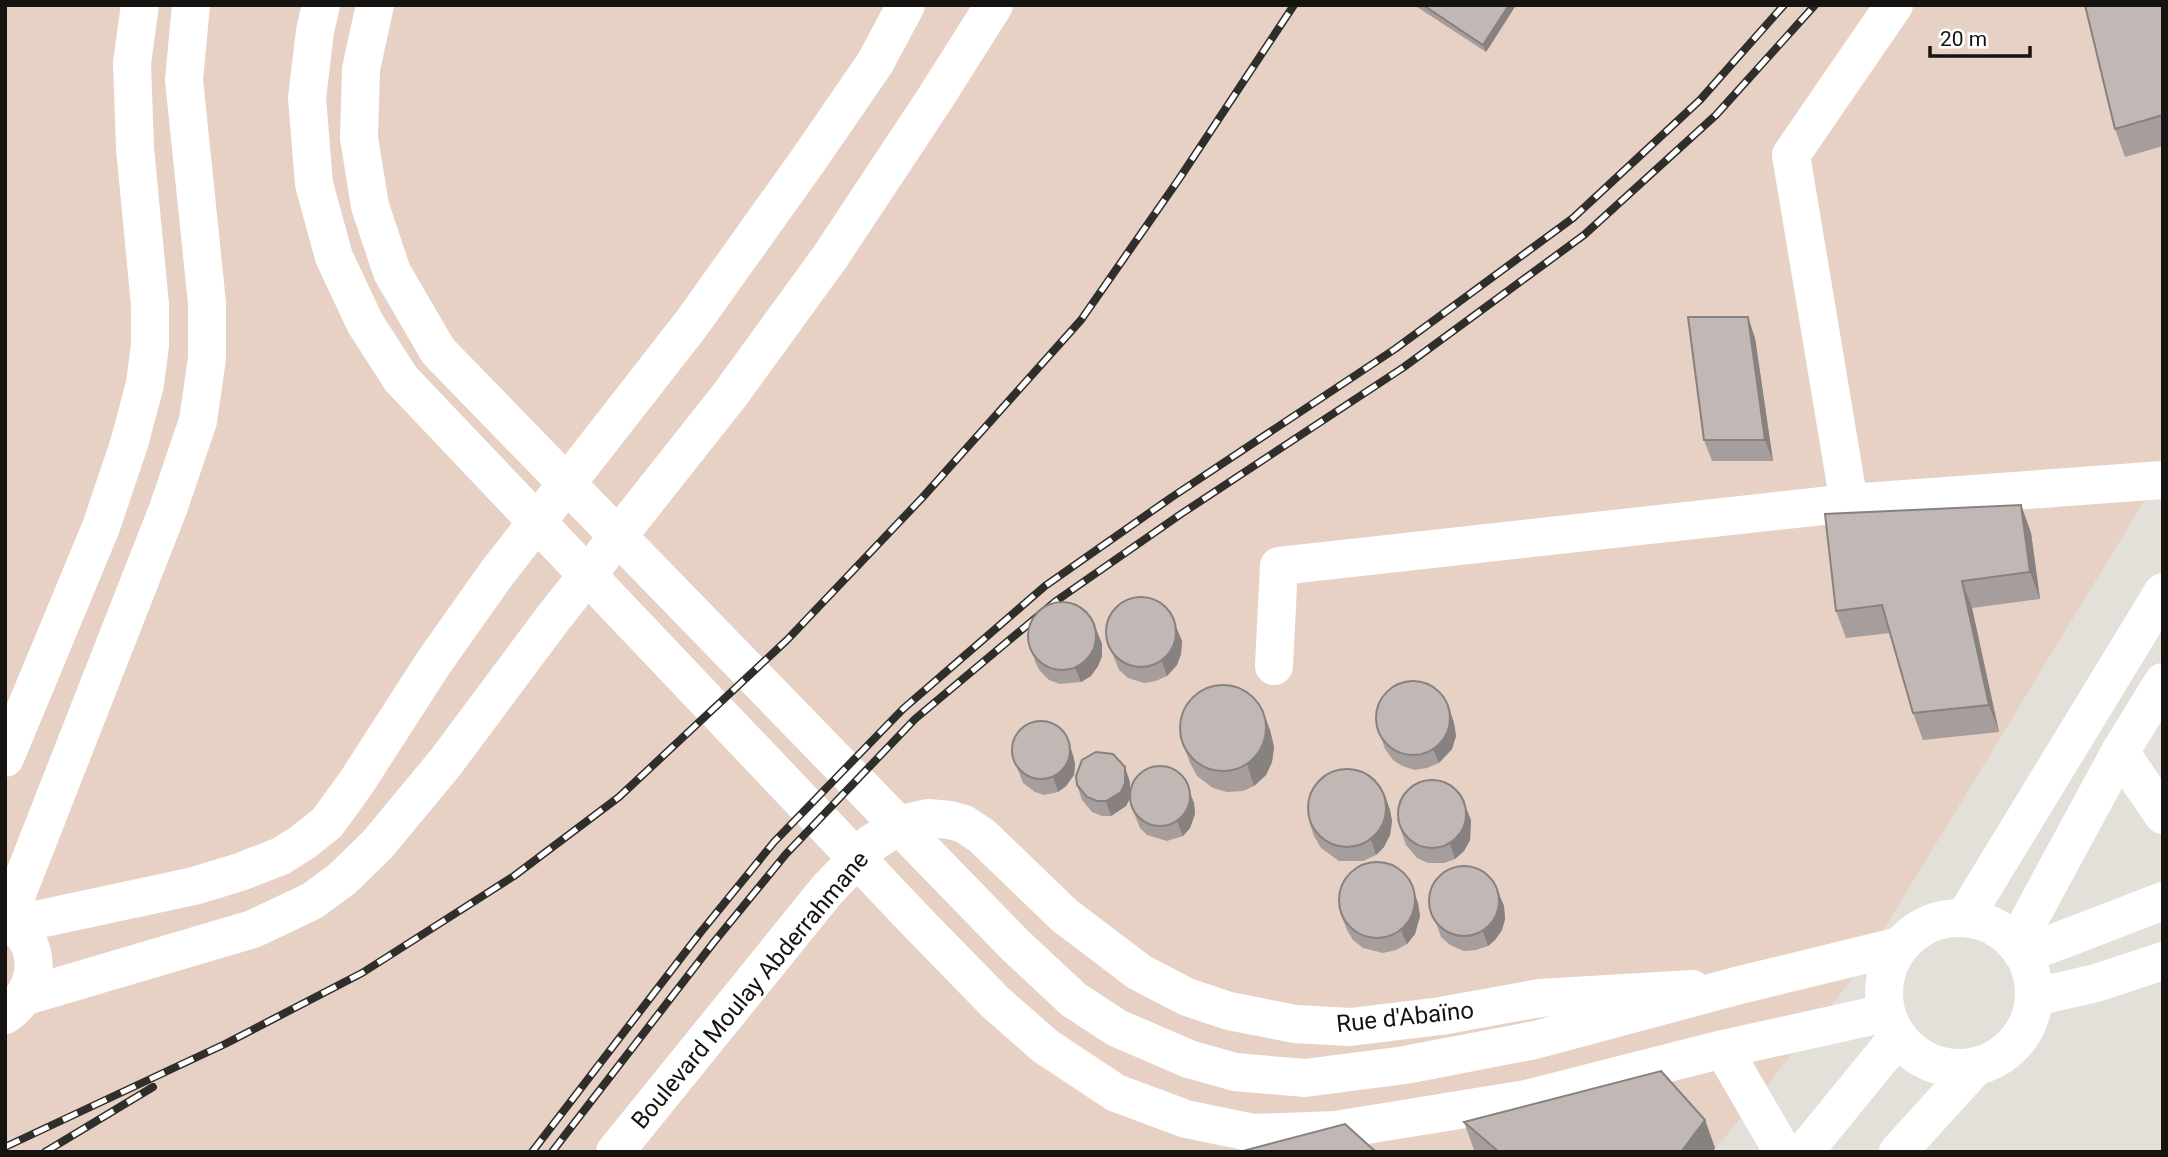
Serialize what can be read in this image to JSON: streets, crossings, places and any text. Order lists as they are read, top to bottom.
{
  "streets": {
    "main road": ["Boulevard Moulay Abderrahmane", "Rue d'Abaïno"]
  },
  "crossings": [
    ["Boulevard Moulay Abderrahmane", "Rue d'Abaïno"]
  ],
  "scale_bar": "20 m"
}
